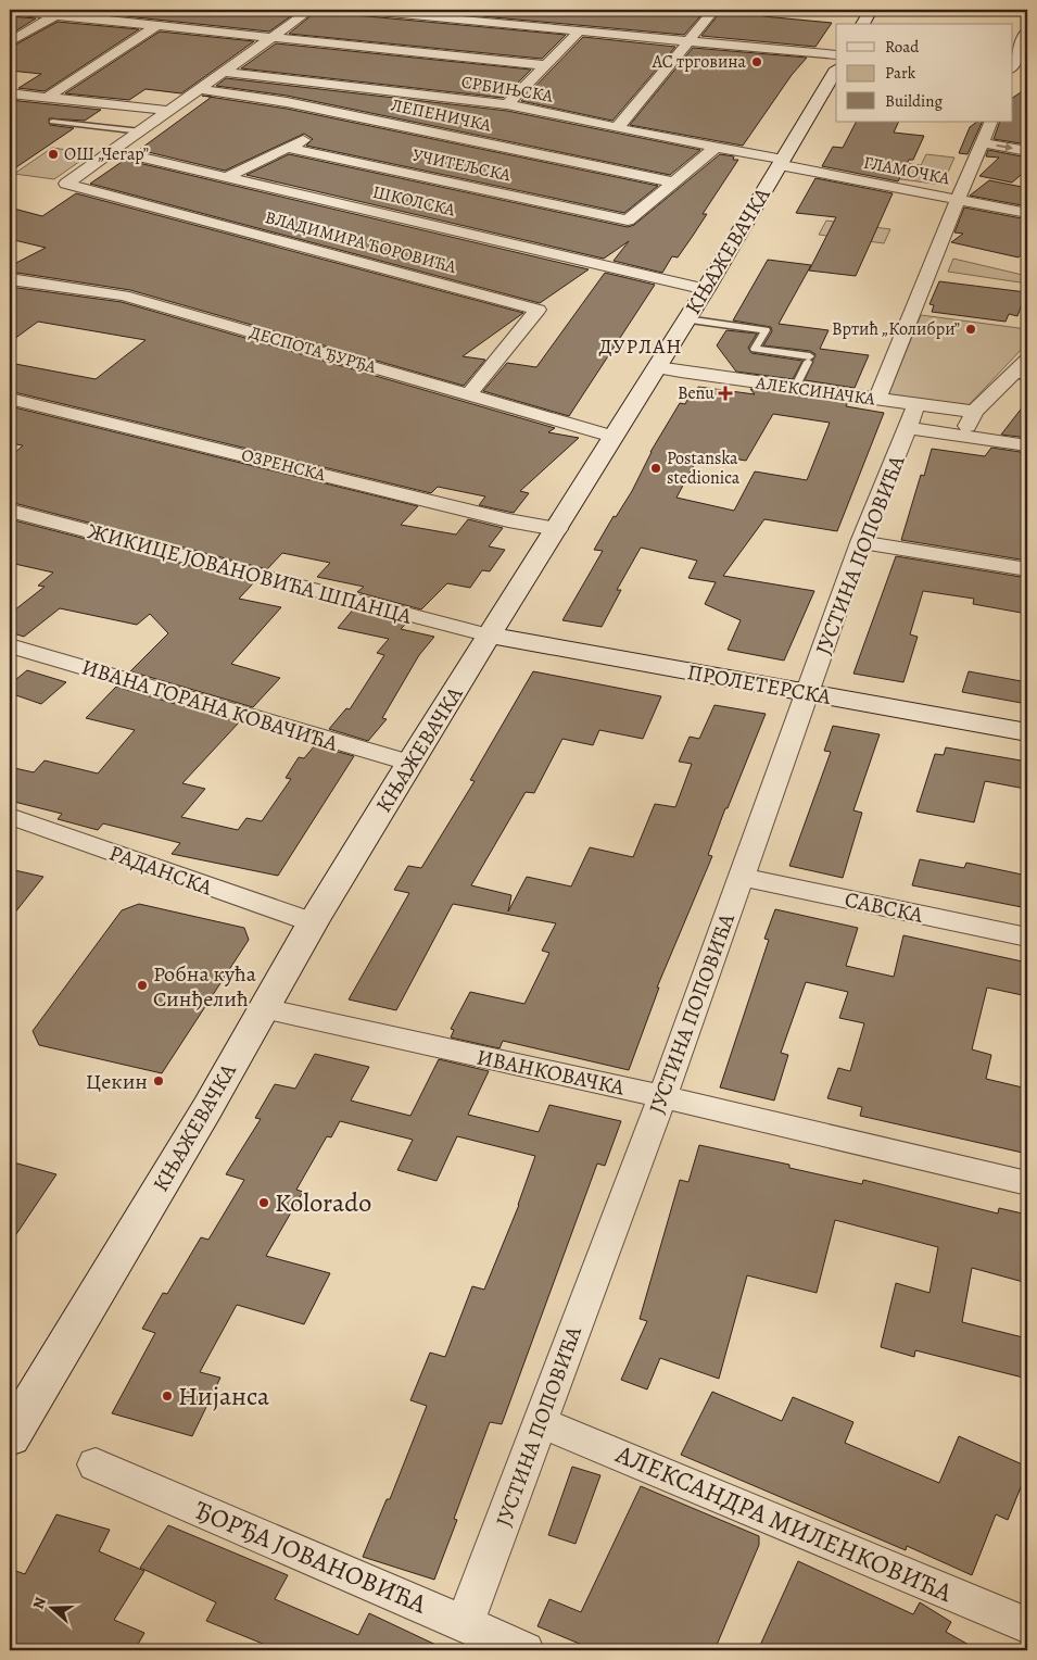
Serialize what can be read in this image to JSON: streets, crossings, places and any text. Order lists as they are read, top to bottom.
{
  "streets": {
    "main road": ["КЊАЖЕВАЧКА", "ПРОЛЕТЕРСКА"],
    "street": [
      "СРБИЊСКА",
      "ЛЕПЕНИЧКА",
      "УЧИТЕЉСКА",
      "ГЛАМОЧКА",
      "ШКОЛСКА",
      "ВЛАДИМИРА ЋОРОВИЋА",
      "ДЕСПОТА ЂУРЂА",
      "АЛЕКСИНАЧКА",
      "ОЗРЕНСКА",
      "ЈУСТИНА ПОПОВИЋА",
      "ЖИКИЦЕ ЈОВАНОВИЋА ШПАНЦА",
      "ИВАНА ГОРАНА КОВАЧИЋА",
      "РАДАНСКА",
      "САВСКА",
      "ИВАНКОВАЧКА",
      "АЛЕКСАНДРА МИЛЕНКОВИЋА",
      "ЂОРЂА ЈОВАНОВИЋА"
    ]
  },
  "crossings": [
    ["СРБИЊСКА", "ГЛАМОЧКА"],
    ["СРБИЊСКА", "КЊАЖЕВАЧКА"],
    ["ЛЕПЕНИЧКА", "УЧИТЕЉСКА"],
    ["ГЛАМОЧКА", "КЊАЖЕВАЧКА"],
    ["ШКОЛСКА", "ВЛАДИМИРА ЋОРОВИЋА"],
    ["ШКОЛСКА", "КЊАЖЕВАЧКА"],
    ["ВЛАДИМИРА ЋОРОВИЋА", "ДЕСПОТА ЂУРЂА"],
    ["КЊАЖЕВАЧКА", "ДЕСПОТА ЂУРЂА"],
    ["КЊАЖЕВАЧКА", "АЛЕКСИНАЧКА"],
    ["КЊАЖЕВАЧКА", "ОЗРЕНСКА"],
    ["КЊАЖЕВАЧКА", "ЖИКИЦЕ ЈОВАНОВИЋА ШПАНЦА"],
    ["КЊАЖЕВАЧКА", "ПРОЛЕТЕРСКА"],
    ["КЊАЖЕВАЧКА", "ИВАНА ГОРАНА КОВАЧИЋА"],
    ["КЊАЖЕВАЧКА", "РАДАНСКА"],
    ["КЊАЖЕВАЧКА", "ИВАНКОВАЧКА"],
    ["АЛЕКСИНАЧКА", "ЈУСТИНА ПОПОВИЋА"],
    ["ЈУСТИНА ПОПОВИЋА", "ПРОЛЕТЕРСКА"],
    ["ЈУСТИНА ПОПОВИЋА", "САВСКА"],
    ["ЈУСТИНА ПОПОВИЋА", "ИВАНКОВАЧКА"],
    ["ЈУСТИНА ПОПОВИЋА", "АЛЕКСАНДРА МИЛЕНКОВИЋА"],
    ["ЈУСТИНА ПОПОВИЋА", "ЂОРЂА ЈОВАНОВИЋА"],
    ["ЖИКИЦЕ ЈОВАНОВИЋА ШПАНЦА", "ПРОЛЕТЕРСКА"]
  ],
  "districts": ["ДУРЛАН"],
  "places": {
    "other": [
      "АС трговина",
      "ОШ „Чегар”",
      "Вртић „Колибри”",
      "Postanska stedionica",
      "Робна кућа Синђелић",
      "Цекин",
      "Kolorado",
      "Нијанса"
    ],
    "health": ["Benu"]
  },
  "legend": ["Road", "Park", "Building"],
  "north": "left"
}
